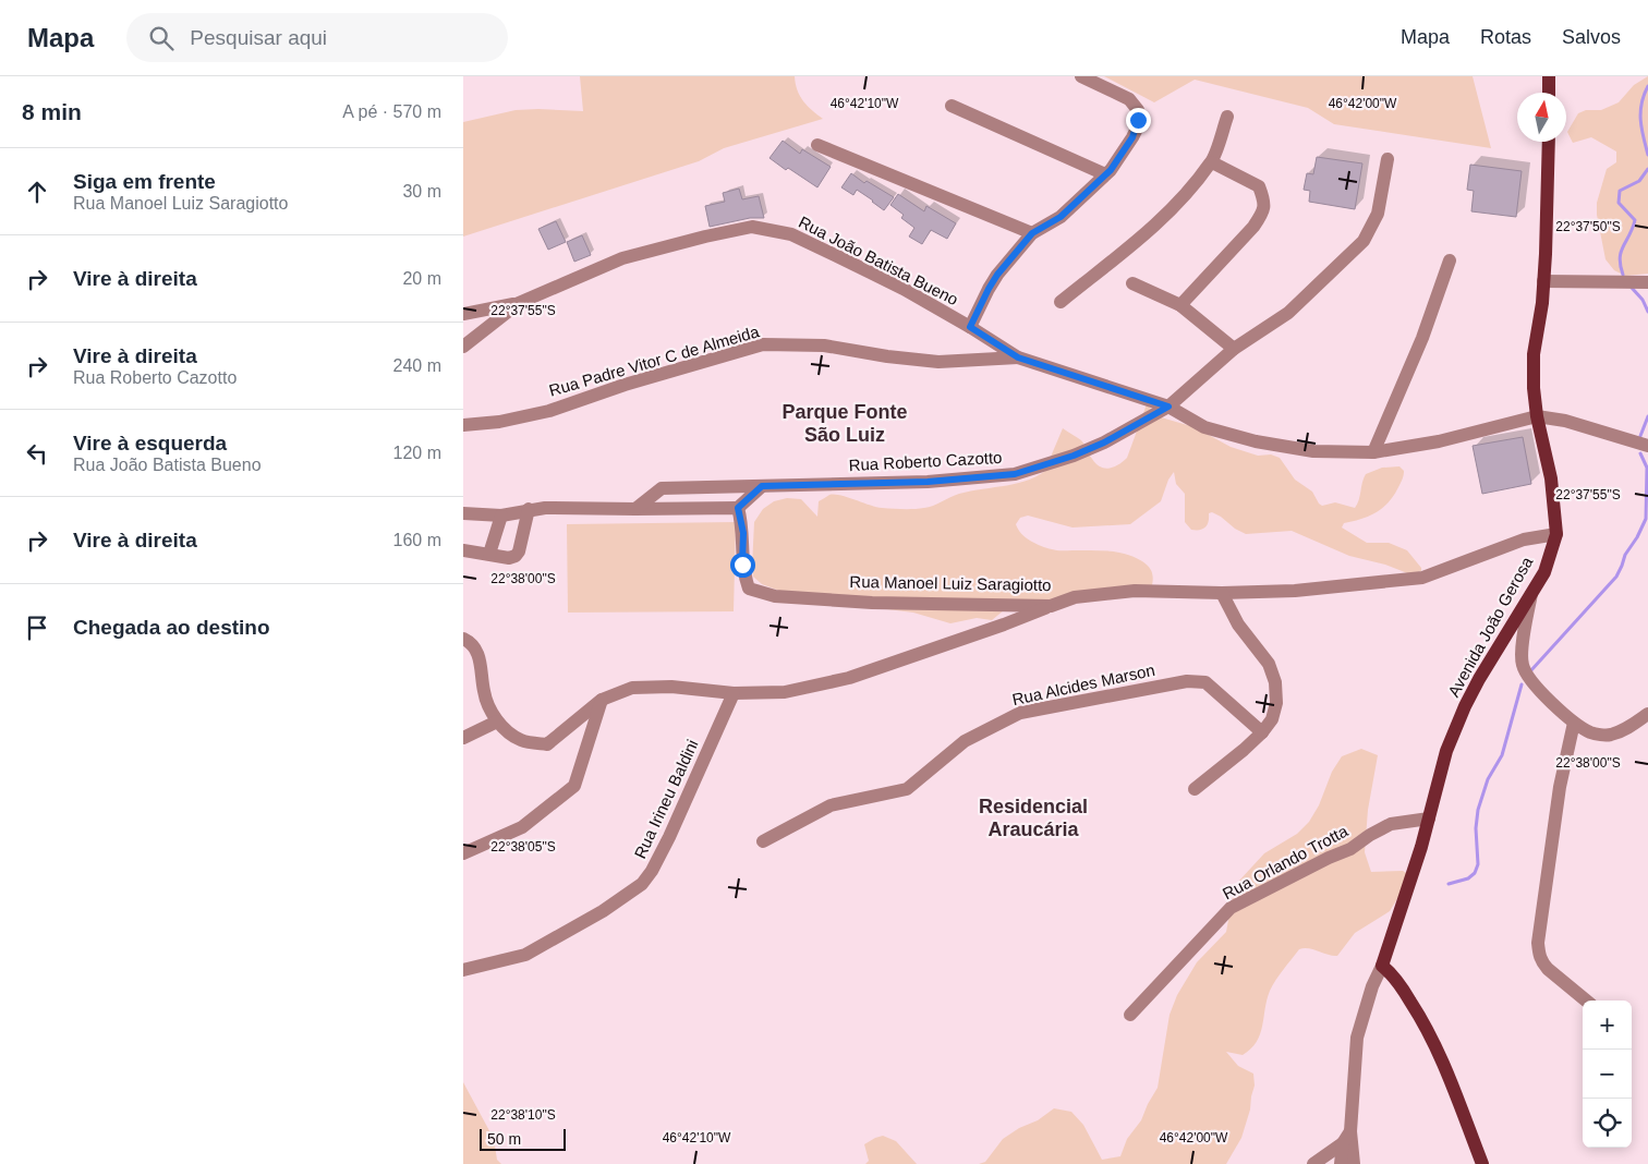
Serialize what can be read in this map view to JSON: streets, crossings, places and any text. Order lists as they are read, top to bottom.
{
  "streets": {
    "main road": ["Avenida João Gerosa"],
    "street": [
      "Rua João Batista Bueno",
      "Rua Padre Vitor C de Almeida",
      "Rua Roberto Cazotto",
      "Rua Manoel Luiz Saragiotto",
      "Rua Alcides Marson",
      "Rua Irineu Baldini",
      "Rua Orlando Trotta"
    ]
  },
  "crossings": [
    ["Rua João Batista Bueno", "Rua Padre Vitor C de Almeida"],
    ["Rua João Batista Bueno", "Rua Roberto Cazotto"],
    ["Rua João Batista Bueno", "Avenida João Gerosa"],
    ["Rua Manoel Luiz Saragiotto", "Avenida João Gerosa"],
    ["Avenida João Gerosa", "Rua Orlando Trotta"]
  ],
  "districts": ["Parque Fonte São Luiz", "Residencial Araucária"],
  "scale_bar": "50 m",
  "north": "top",
  "page": {
    "header": "Mapa",
    "search": "Pesquisar aqui",
    "nav": ["Mapa", "Rotas", "Salvos"],
    "heading": ["8 min", "A pé · 570 m"],
    "list": [
      ["Siga em frente", "Rua Manoel Luiz Saragiotto", "30 m"],
      ["Vire à direita", "20 m"],
      ["Vire à direita", "Rua Roberto Cazotto", "240 m"],
      ["Vire à esquerda", "Rua João Batista Bueno", "120 m"],
      ["Vire à direita", "160 m"],
      "Chegada ao destino"
    ],
    "map_buttons": ["+", "−"],
    "scale": "50 m"
  },
  "coordinates": [
    "46°42'10\"W",
    "46°42'00\"W",
    "22°37'50\"S",
    "22°37'55\"S",
    "22°38'00\"S",
    "22°38'05\"S",
    "22°38'10\"S"
  ]
}
